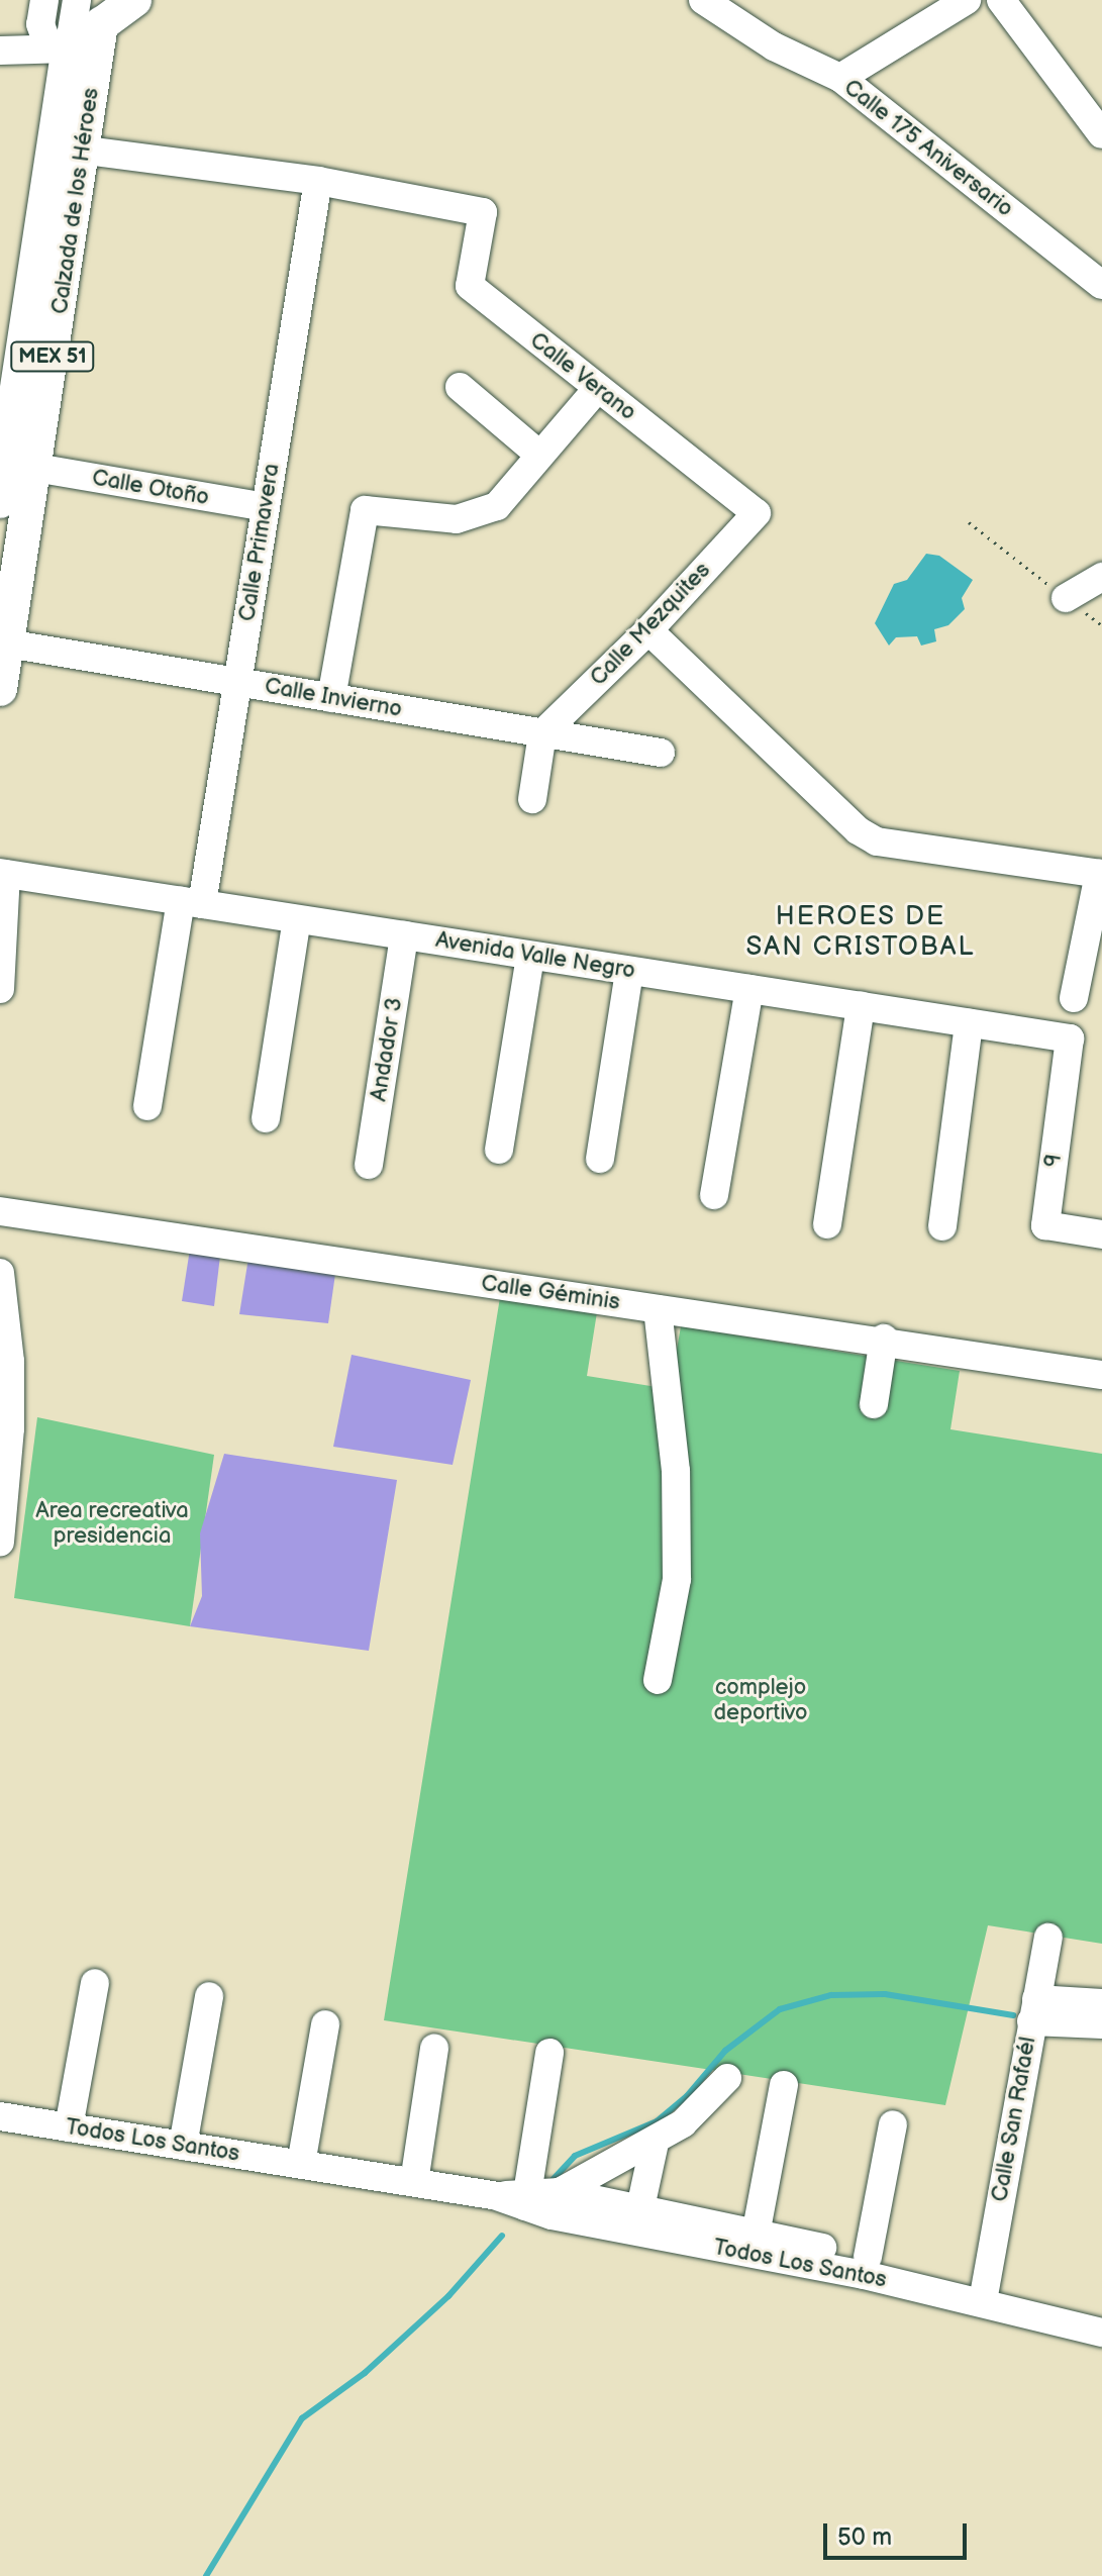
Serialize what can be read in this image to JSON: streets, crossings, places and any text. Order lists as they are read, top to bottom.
{
  "streets": {
    "main road": ["Calzada de los Héroes", "MEX 51"],
    "street": [
      "Calle 175 Aniversario",
      "Calle Verano",
      "Calle Otoño",
      "Calle Primavera",
      "Calle Mezquites",
      "Calle Invierno",
      "Avenida Valle Negro",
      "Andador 3",
      "9",
      "Calle Géminis",
      "Calle San Rafaél",
      "Todos Los Santos"
    ]
  },
  "crossings": [
    ["Calzada de los Héroes", "Calle Otoño"],
    ["Calzada de los Héroes", "Calle Invierno"],
    ["Calle Verano", "Calle Primavera"],
    ["Calle Verano", "Calle Mezquites"],
    ["Calle Otoño", "Calle Primavera"],
    ["Calle Primavera", "Calle Invierno"],
    ["Calle Primavera", "Avenida Valle Negro"],
    ["Calle Mezquites", "Calle Invierno"],
    ["Avenida Valle Negro", "Andador 3"],
    ["Avenida Valle Negro", "9"],
    ["Calle San Rafaél", "Todos Los Santos"]
  ],
  "districts": ["HEROES DE SAN CRISTOBAL"],
  "parks": ["Area recreativa presidencia", "complejo deportivo"],
  "scale_bar": "50 m"
}
